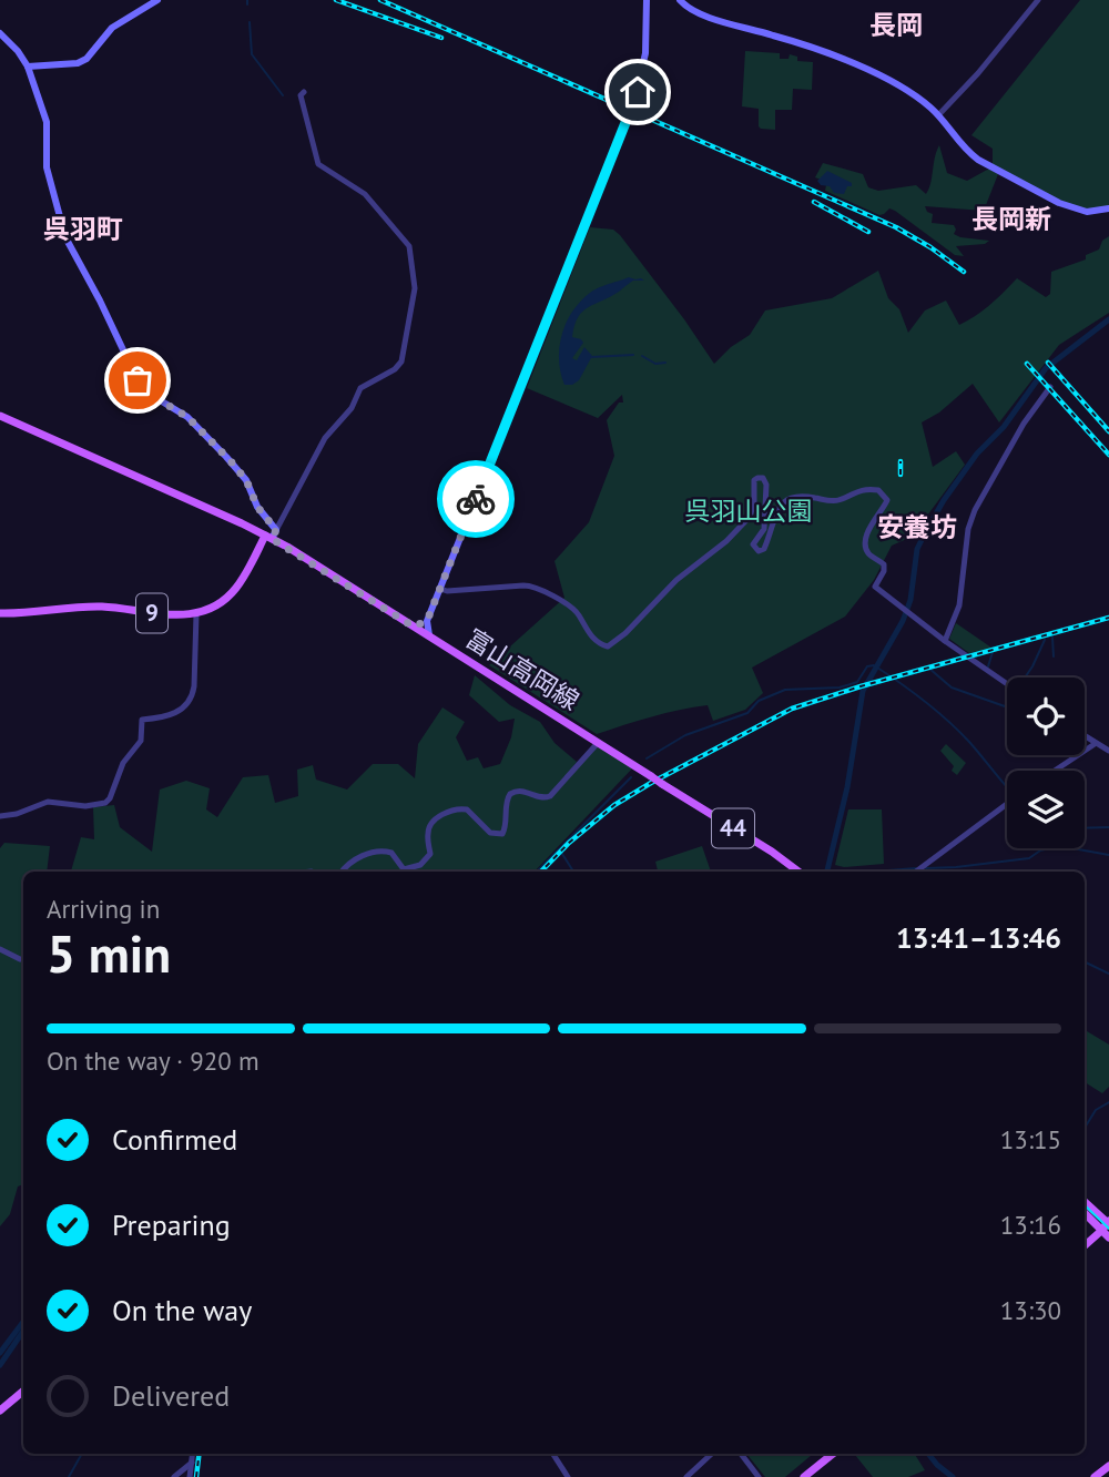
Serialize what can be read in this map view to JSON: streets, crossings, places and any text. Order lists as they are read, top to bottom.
{
  "streets": {
    "main road": ["9", "富山高岡線", "44"]
  },
  "crossings": [
    ["9", "富山高岡線"]
  ],
  "districts": [
    "長岡",
    "長岡新",
    "呉羽町",
    "安養坊"
  ],
  "parks": ["呉羽山公園"],
  "page": {
    "heading": ["5 min", "Arriving in", "13:41–13:46"],
    "bar": "On the way · 920 m",
    "list": [
      ["Confirmed", "13:15"],
      ["Preparing", "13:16"],
      ["On the way", "13:30"],
      "Delivered"
    ]
  }
}
